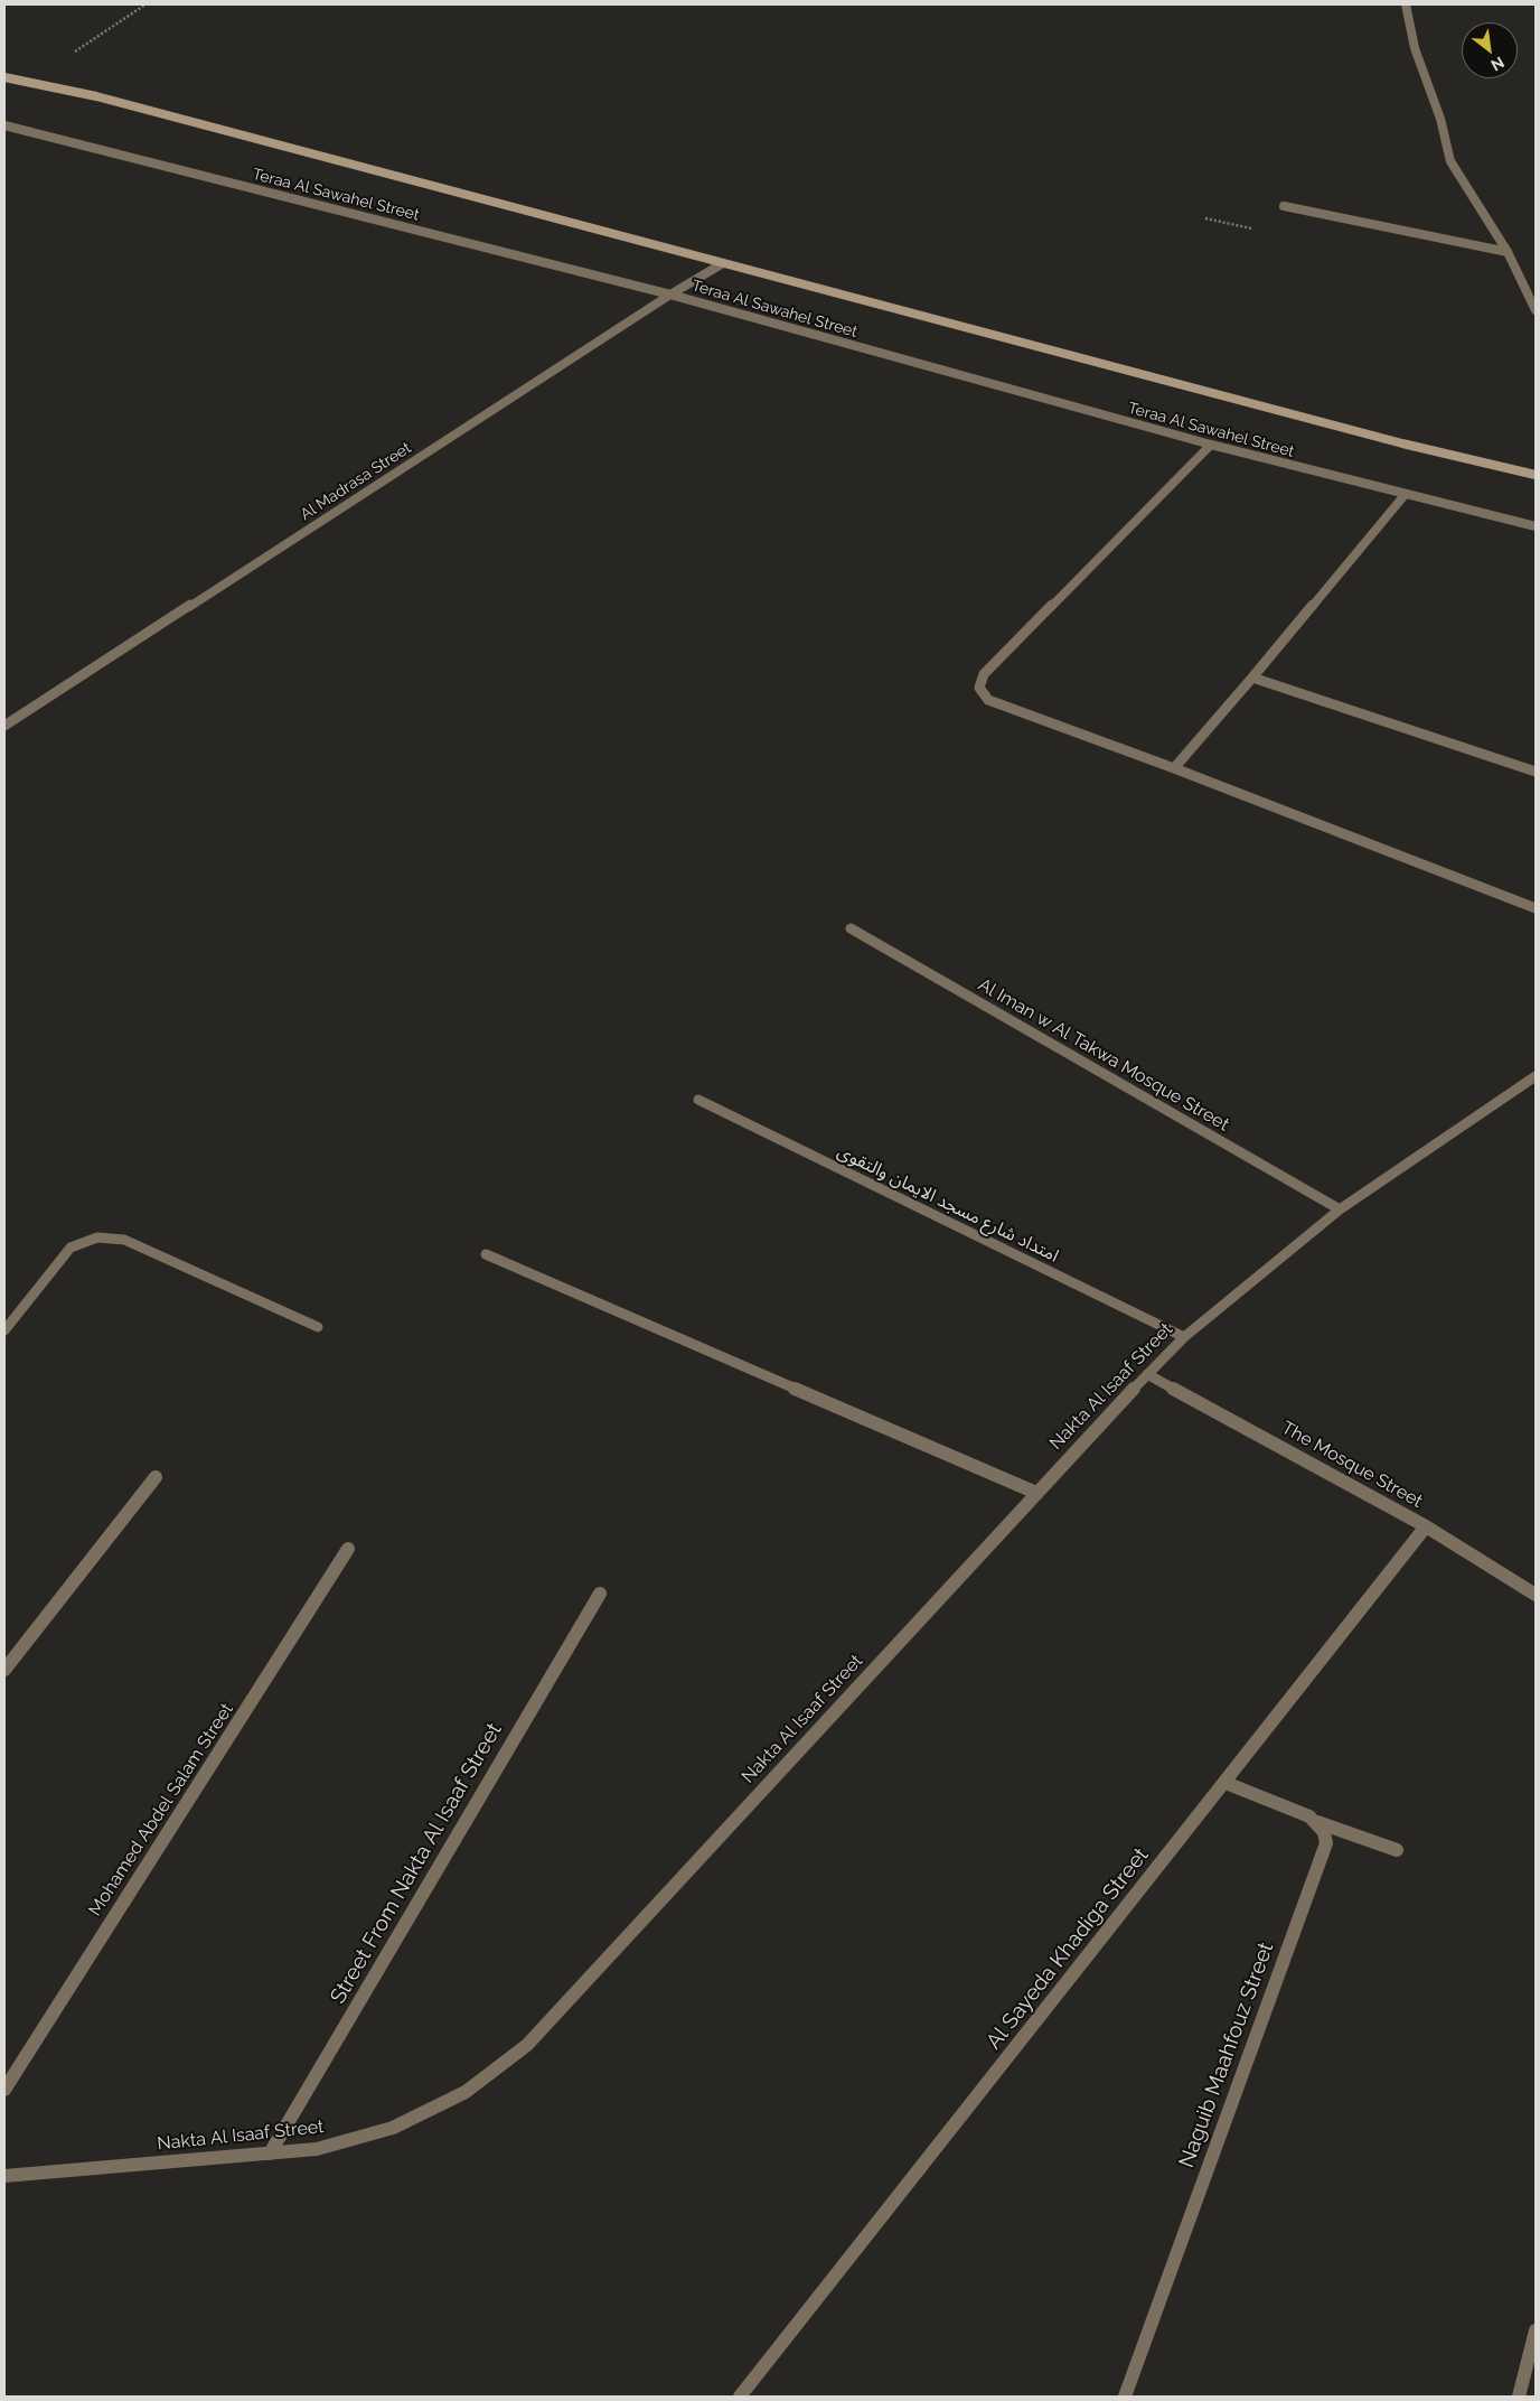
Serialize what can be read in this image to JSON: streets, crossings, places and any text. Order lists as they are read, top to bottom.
{
  "streets": {
    "main road": ["Teraa Al Sawahel Street"],
    "street": [
      "Al Madrasa Street",
      "Al Iman w Al Takwa Mosque Street",
      "امتداد شارع مسجد الايمان والتقوى",
      "Nakta Al Isaaf Street",
      "The Mosque Street",
      "Mohamed Abdel Salam Street",
      "Street From Nakta Al Isaaf Street",
      "Al Sayeda Khadiga Street",
      "Naguib Maahfouz Street"
    ]
  },
  "crossings": [
    ["Teraa Al Sawahel Street", "Al Madrasa Street"],
    ["Al Iman w Al Takwa Mosque Street", "Nakta Al Isaaf Street"],
    ["امتداد شارع مسجد الايمان والتقوى", "Nakta Al Isaaf Street"],
    ["Nakta Al Isaaf Street", "The Mosque Street"],
    ["Nakta Al Isaaf Street", "Street From Nakta Al Isaaf Street"],
    ["The Mosque Street", "Al Sayeda Khadiga Street"]
  ],
  "north": "bottom right"
}
